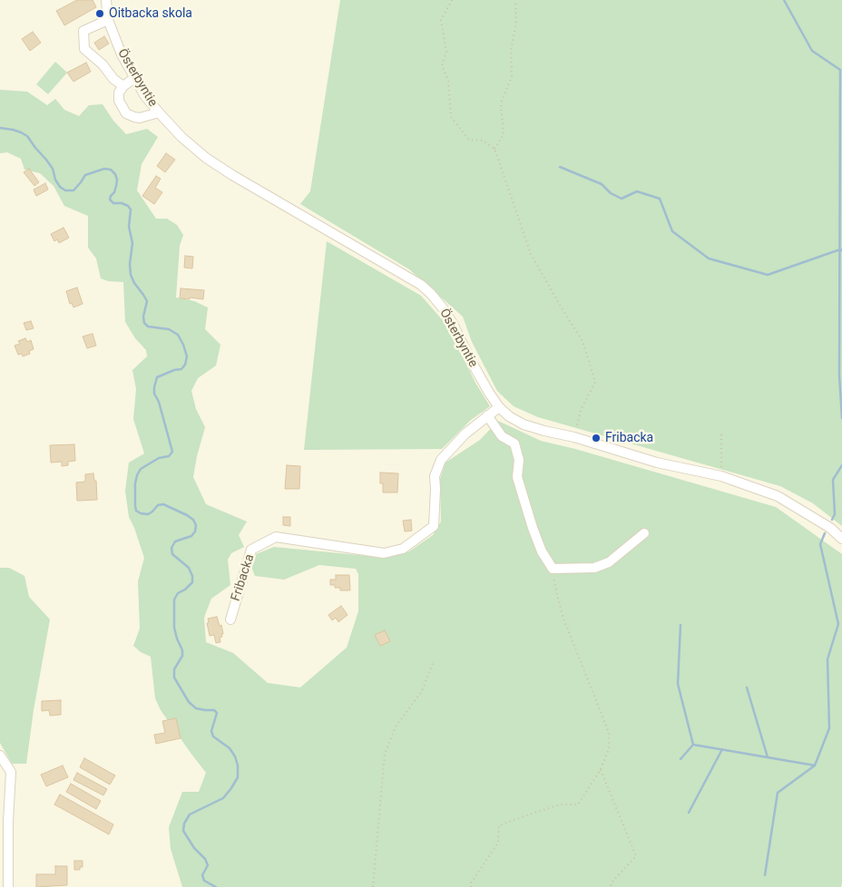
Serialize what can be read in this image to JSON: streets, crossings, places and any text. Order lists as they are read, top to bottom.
{
  "streets": {
    "street": ["Österbyntie", "Fribacka"]
  },
  "crossings": [
    ["Österbyntie", "Fribacka"]
  ],
  "places": ["Oitbacka skola", "Fribacka"]
}
